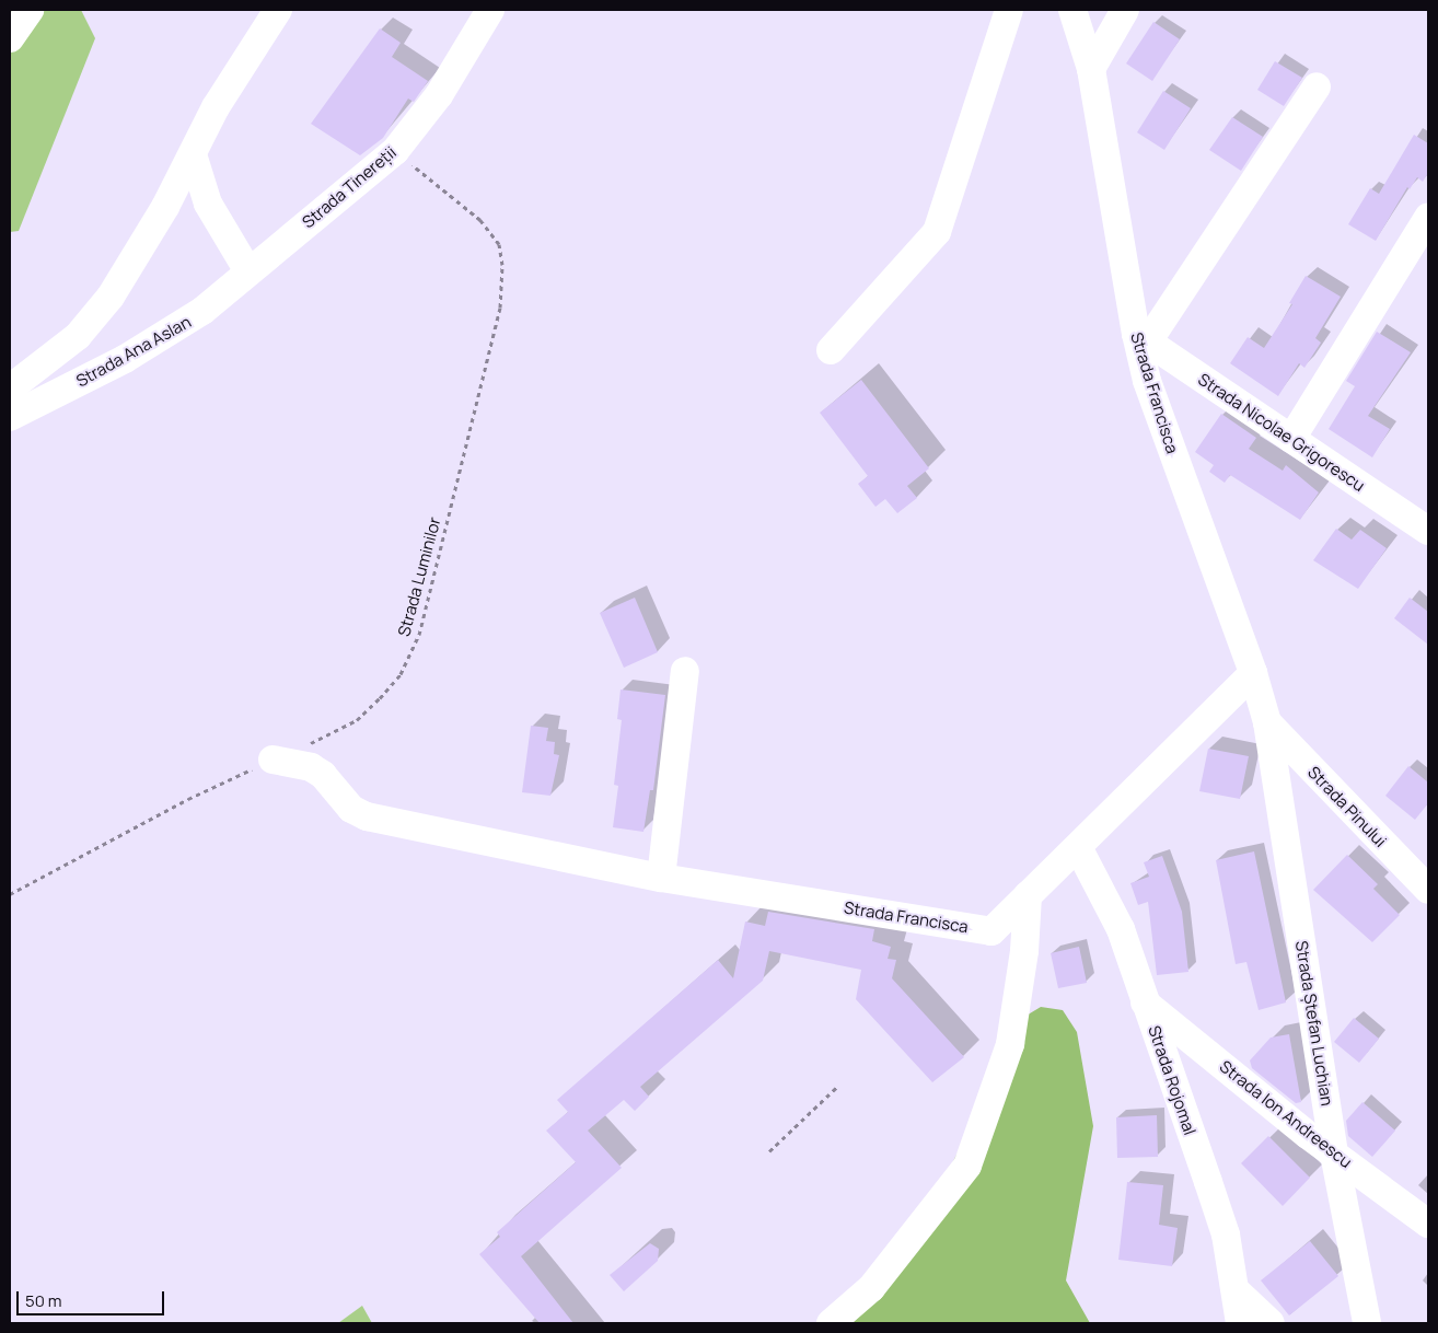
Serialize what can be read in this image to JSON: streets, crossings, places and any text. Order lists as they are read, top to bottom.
{
  "streets": {
    "street": [
      "Strada Tinereții",
      "Strada Ana Aslan",
      "Strada Francisca",
      "Strada Nicolae Grigorescu",
      "Strada Pinului",
      "Strada Ștefan Luchian",
      "Strada Rojomal",
      "Strada Ion Andreescu"
    ],
    "path": ["Strada Luminilor"]
  },
  "crossings": [
    ["Strada Tinereții", "Strada Ana Aslan"],
    ["Strada Tinereții", "Strada Luminilor"],
    ["Strada Francisca", "Strada Nicolae Grigorescu"],
    ["Strada Francisca", "Strada Pinului"],
    ["Strada Francisca", "Strada Ștefan Luchian"],
    ["Strada Francisca", "Strada Rojomal"],
    ["Strada Pinului", "Strada Ștefan Luchian"],
    ["Strada Ștefan Luchian", "Strada Ion Andreescu"],
    ["Strada Rojomal", "Strada Ion Andreescu"]
  ],
  "scale_bar": "50 m"
}
